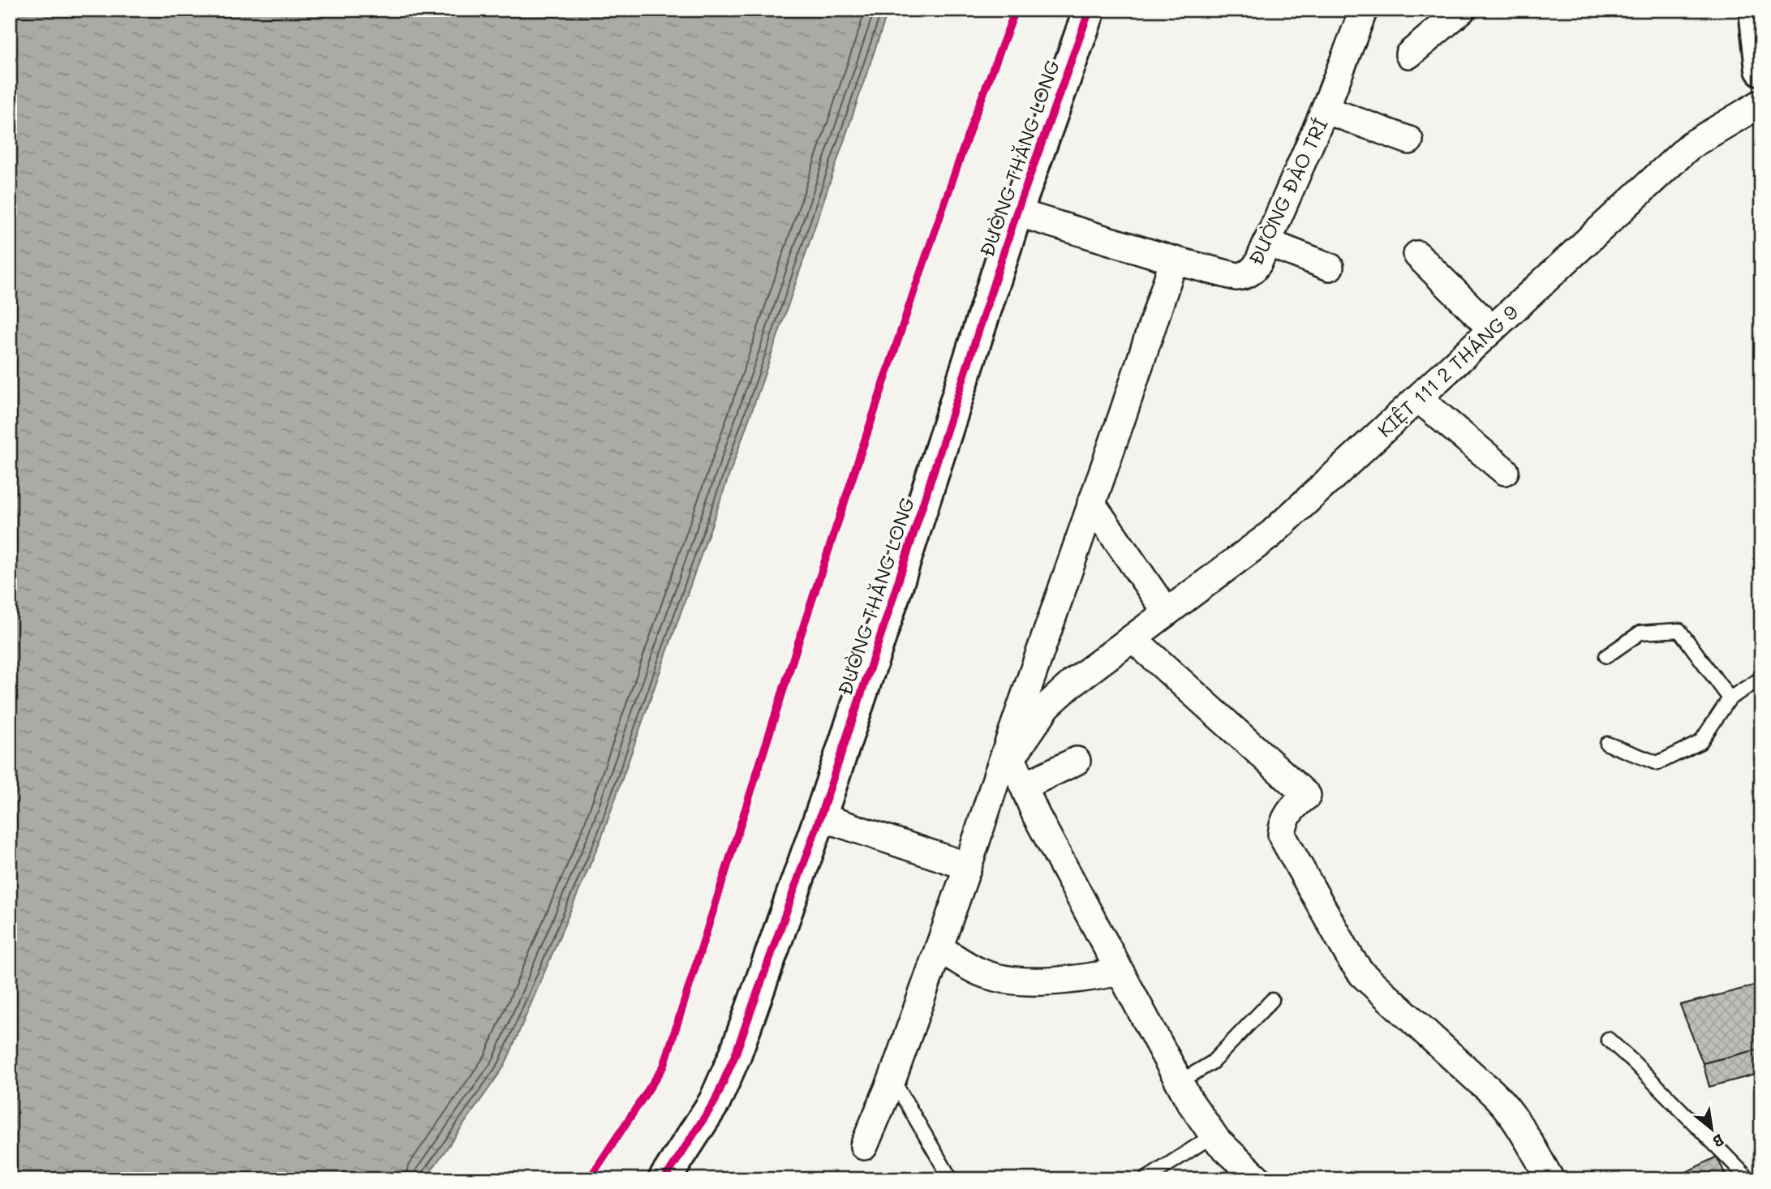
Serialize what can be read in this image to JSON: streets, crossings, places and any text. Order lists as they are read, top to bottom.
{
  "streets": {
    "main road": ["ĐƯỜNG THĂNG LONG"],
    "street": ["ĐƯỜNG ĐÀO TRÍ", "KIỆT 111 2 THÁNG 9"]
  },
  "crossings": [
    ["ĐƯỜNG THĂNG LONG", "ĐƯỜNG ĐÀO TRÍ"]
  ],
  "north": "bottom right"
}
